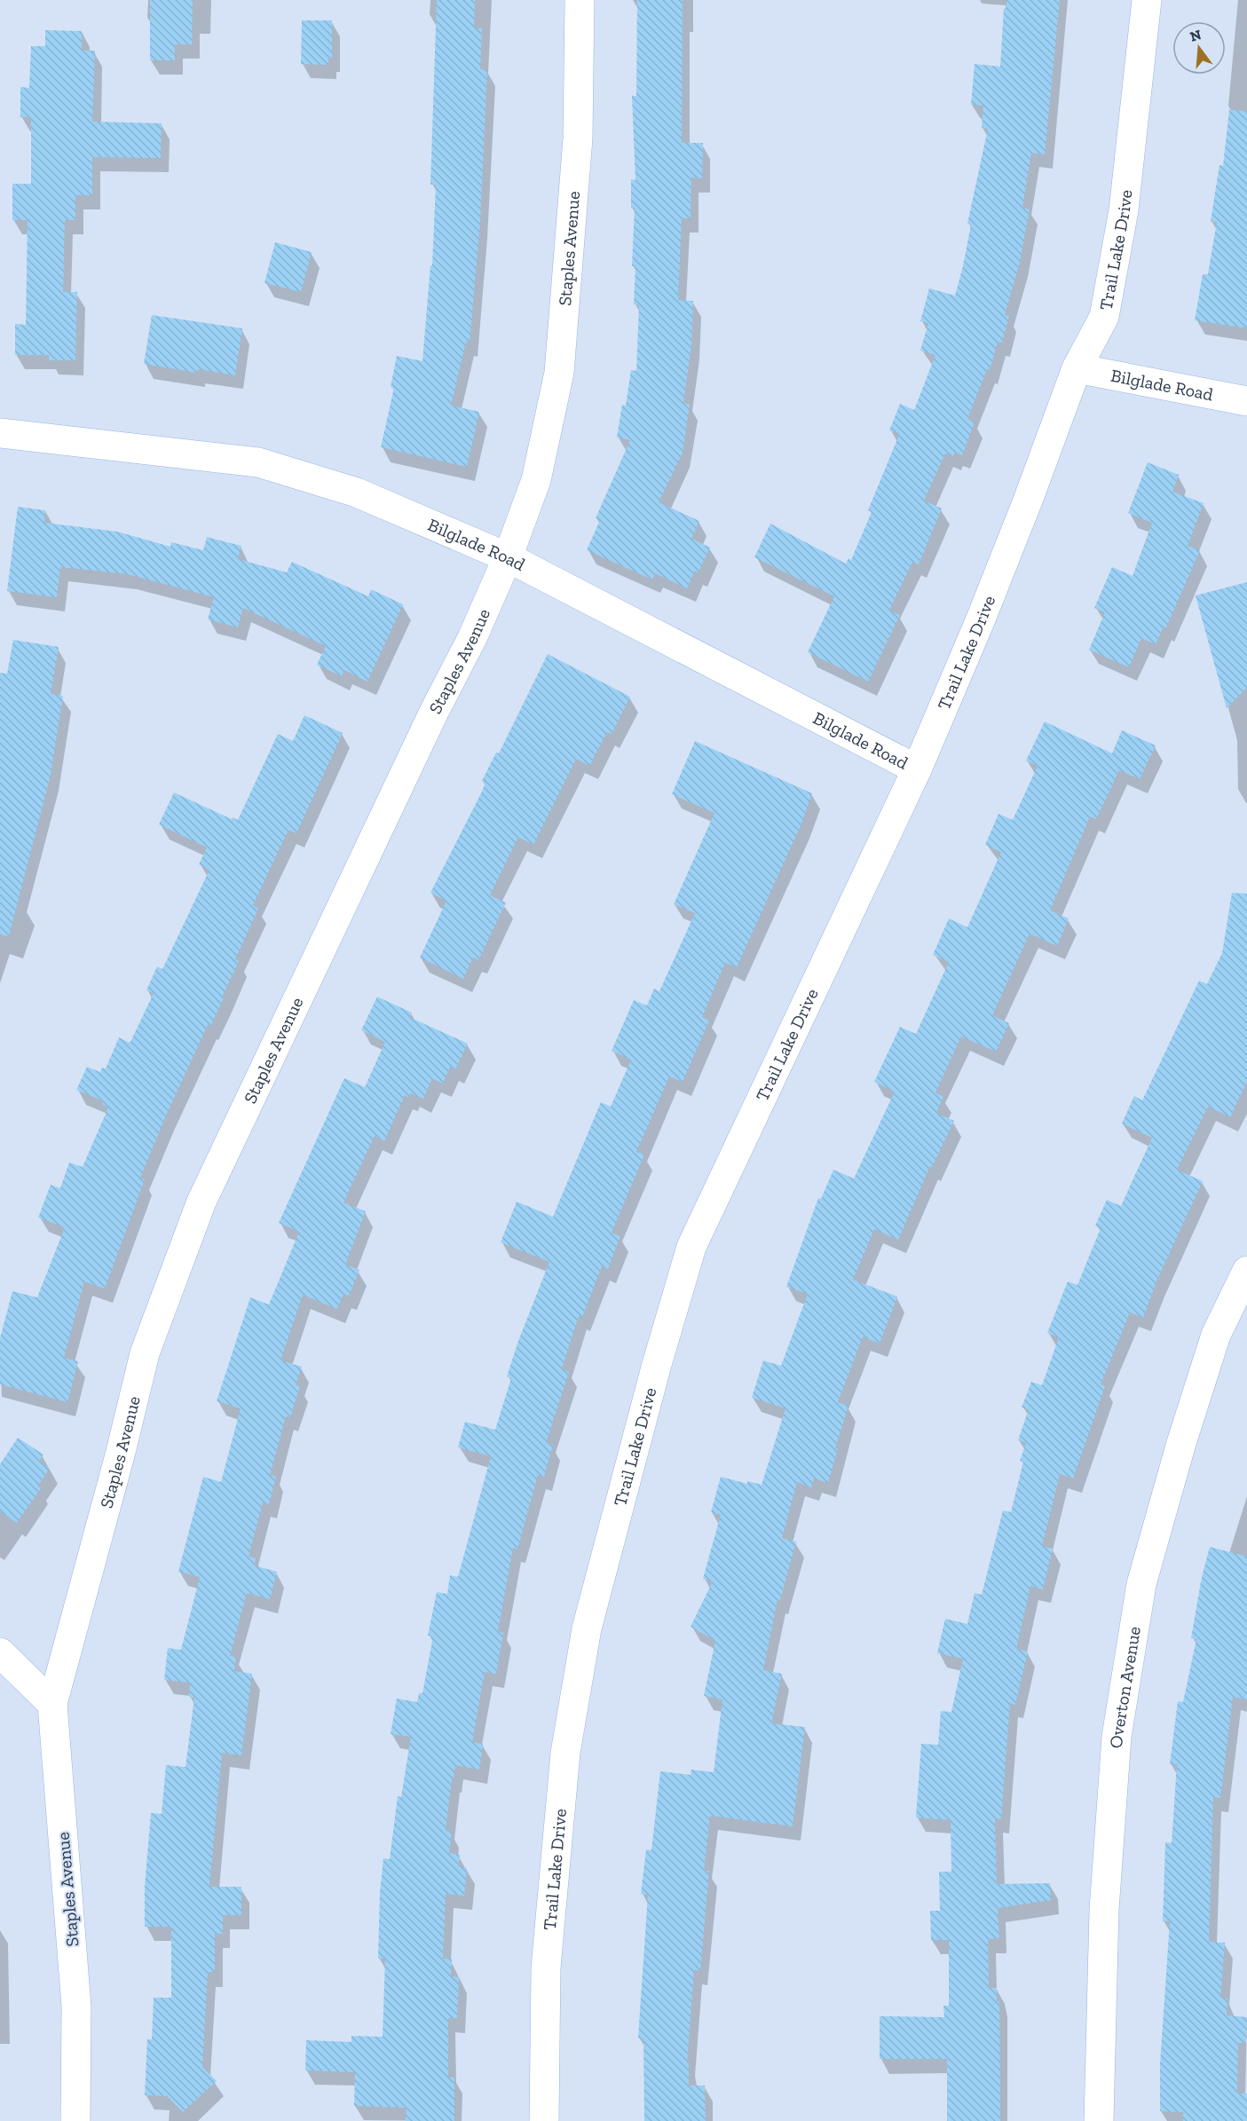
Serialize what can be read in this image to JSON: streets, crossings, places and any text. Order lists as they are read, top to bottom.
{
  "streets": {
    "street": [
      "Staples Avenue",
      "Trail Lake Drive",
      "Bilglade Road",
      "Overton Avenue"
    ]
  },
  "crossings": [
    ["Staples Avenue", "Bilglade Road"],
    ["Trail Lake Drive", "Bilglade Road"]
  ],
  "north": "top"
}
